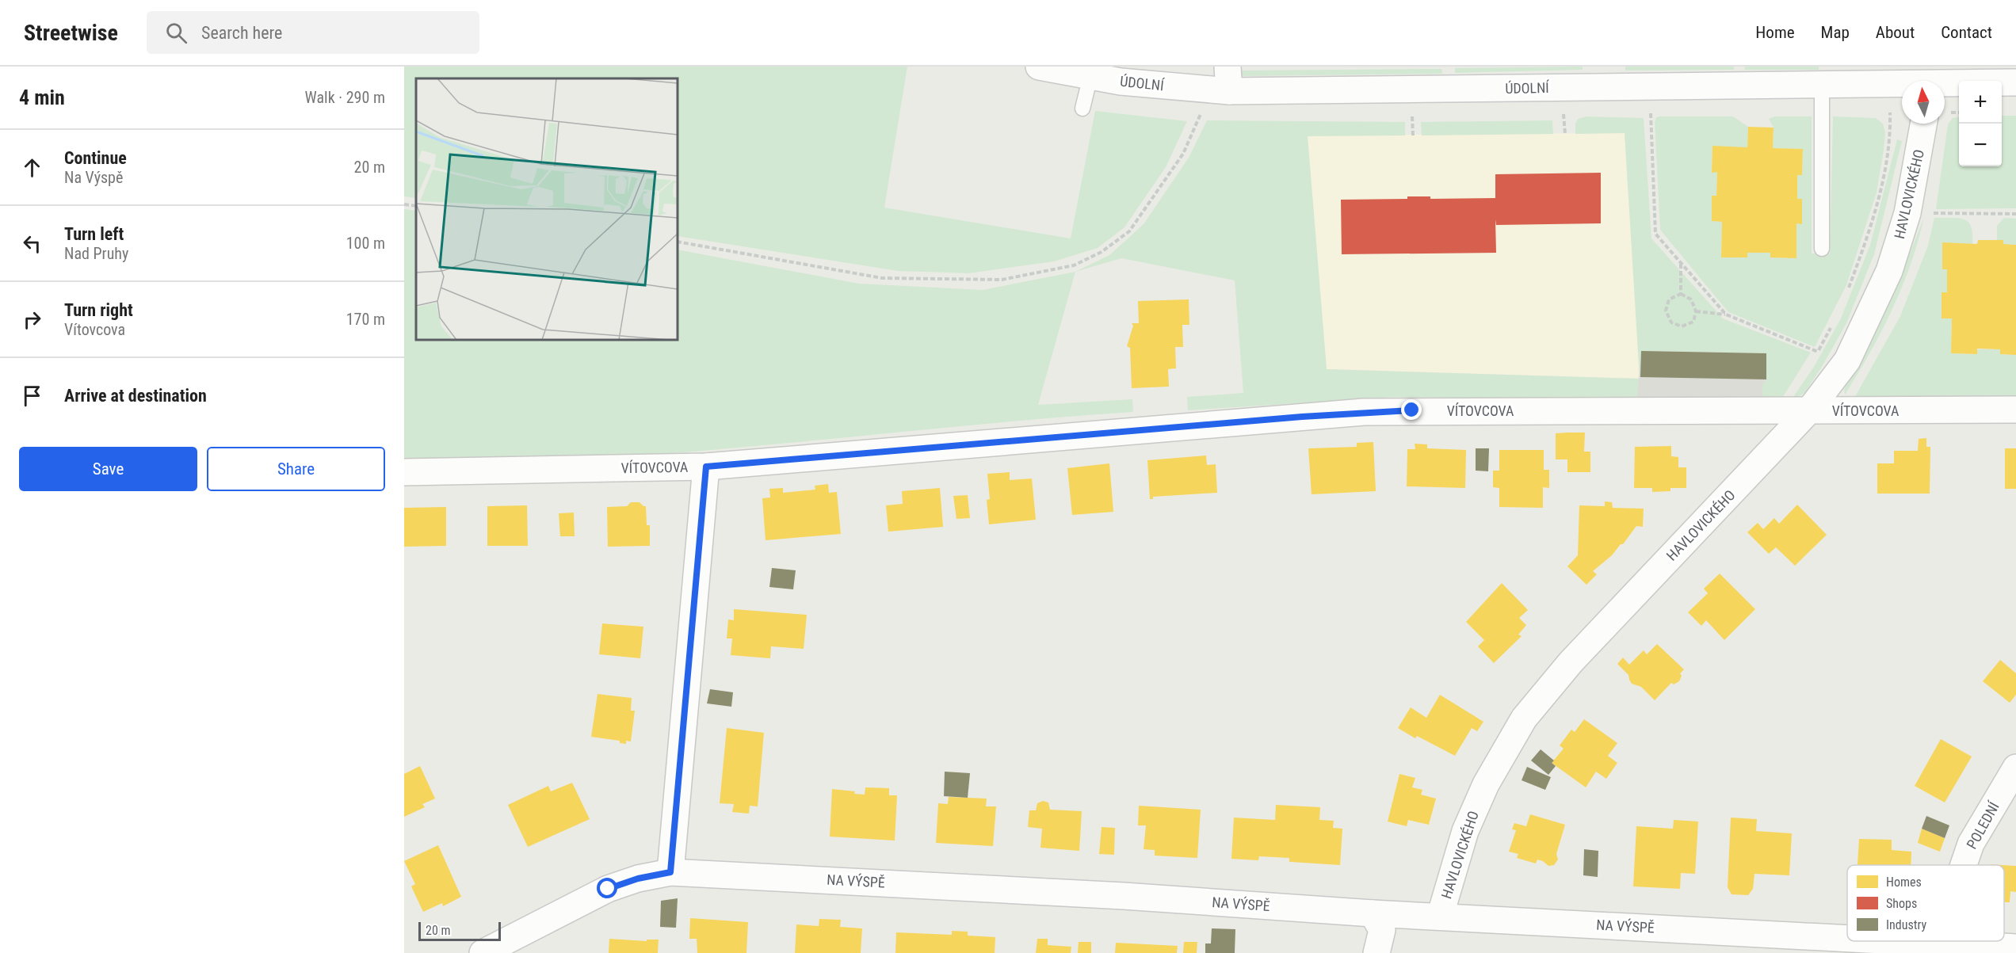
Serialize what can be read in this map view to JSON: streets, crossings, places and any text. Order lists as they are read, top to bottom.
{
  "streets": {
    "street": [
      "ÚDOLNÍ",
      "HAVLOVICKÉHO",
      "VÍTOVCOVA",
      "POLEDNÍ",
      "NA VÝSPĚ"
    ]
  },
  "crossings": [
    ["HAVLOVICKÉHO", "VÍTOVCOVA"],
    ["HAVLOVICKÉHO", "NA VÝSPĚ"],
    ["POLEDNÍ", "NA VÝSPĚ"]
  ],
  "legend": ["Homes", "Shops", "Industry"],
  "scale_bar": "20 m",
  "north": "top",
  "page": {
    "header": "Streetwise",
    "search": "Search here",
    "nav": [
      "Home",
      "Map",
      "About",
      "Contact"
    ],
    "heading": ["4 min", "Walk · 290 m"],
    "map_buttons": ["+", "−"],
    "list": [
      ["Continue", "Na Výspě", "20 m"],
      ["Turn left", "Nad Pruhy", "100 m"],
      ["Turn right", "Vítovcova", "170 m"],
      "Arrive at destination"
    ],
    "buttons": ["Save", "Share"],
    "scale": "20 m"
  }
}
